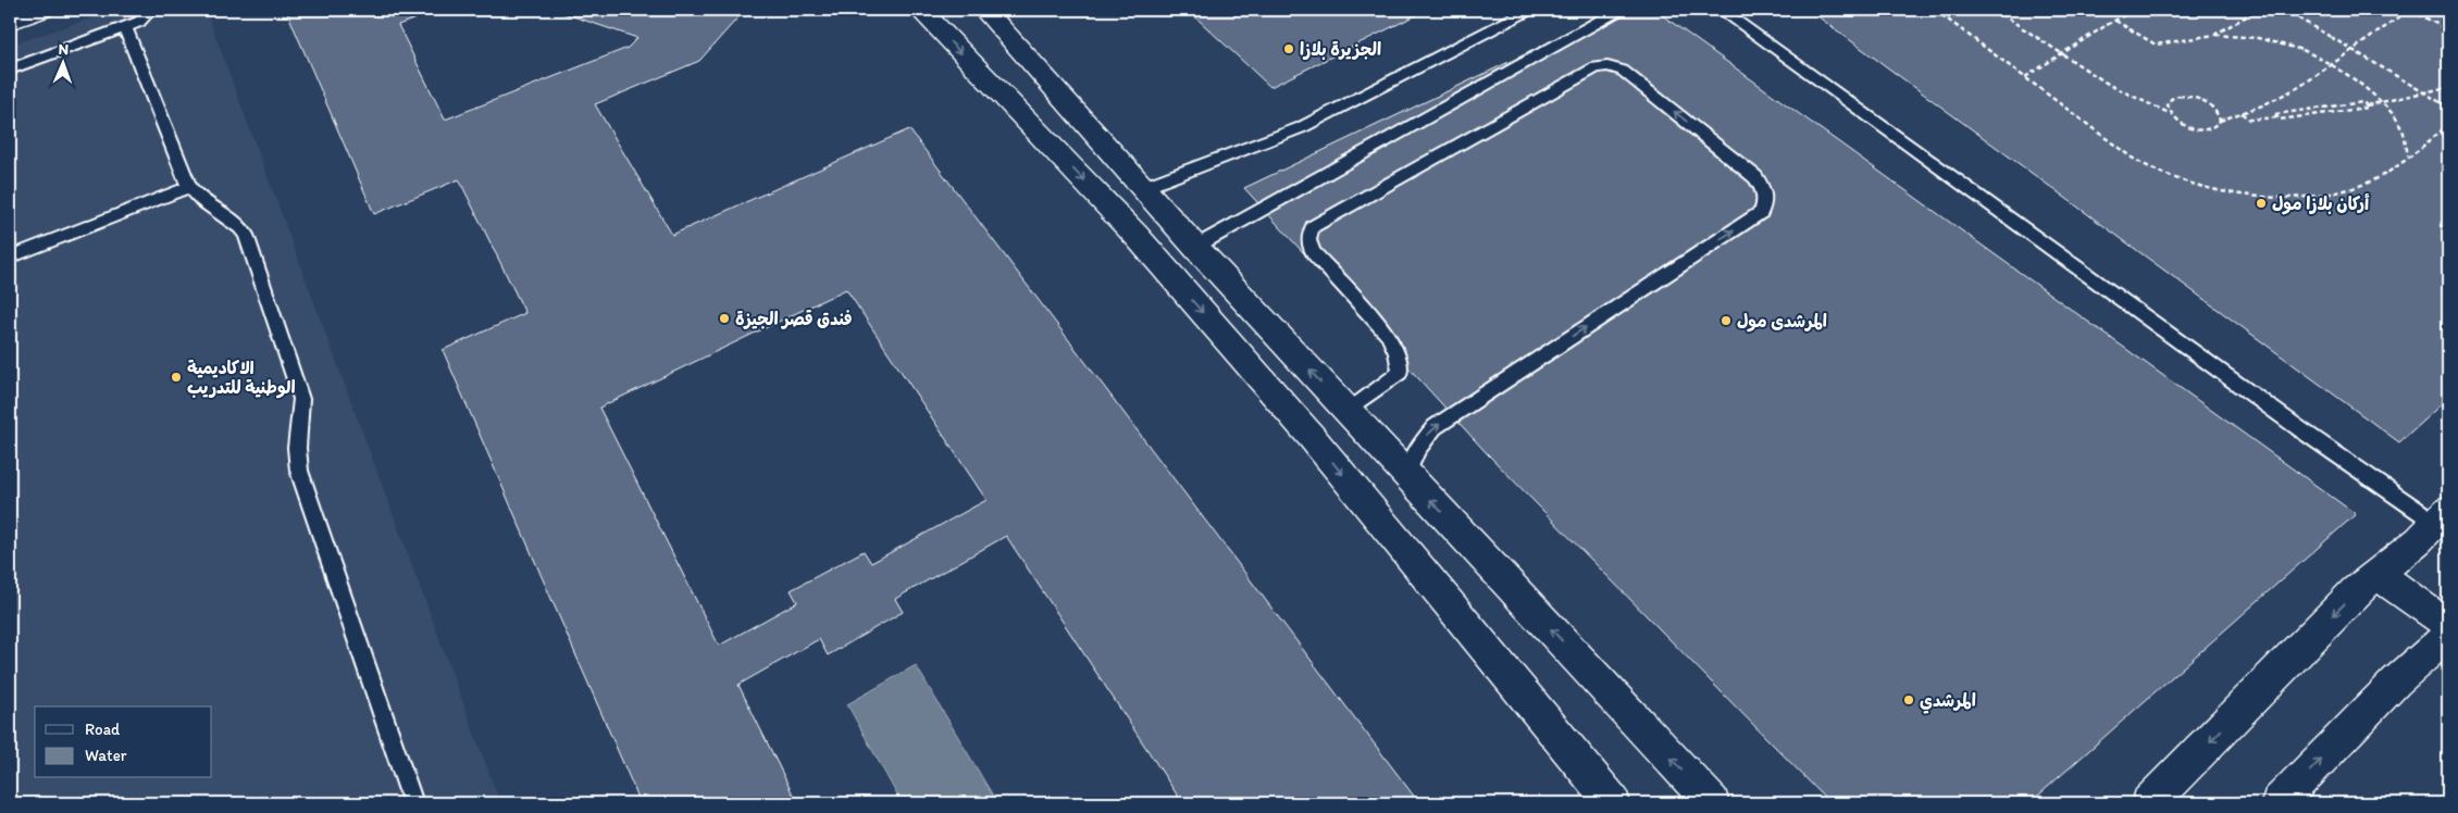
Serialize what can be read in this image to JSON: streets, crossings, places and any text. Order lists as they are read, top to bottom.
{
  "places": [
    "الجزيرة بلازا",
    "أركان بلازا مول",
    "فندق قصر الجيزة",
    "المرشدى مول",
    "الاكاديمية الوطنية للتدريب",
    "المرشدي"
  ],
  "legend": ["Road", "Water"],
  "north": "top"
}
